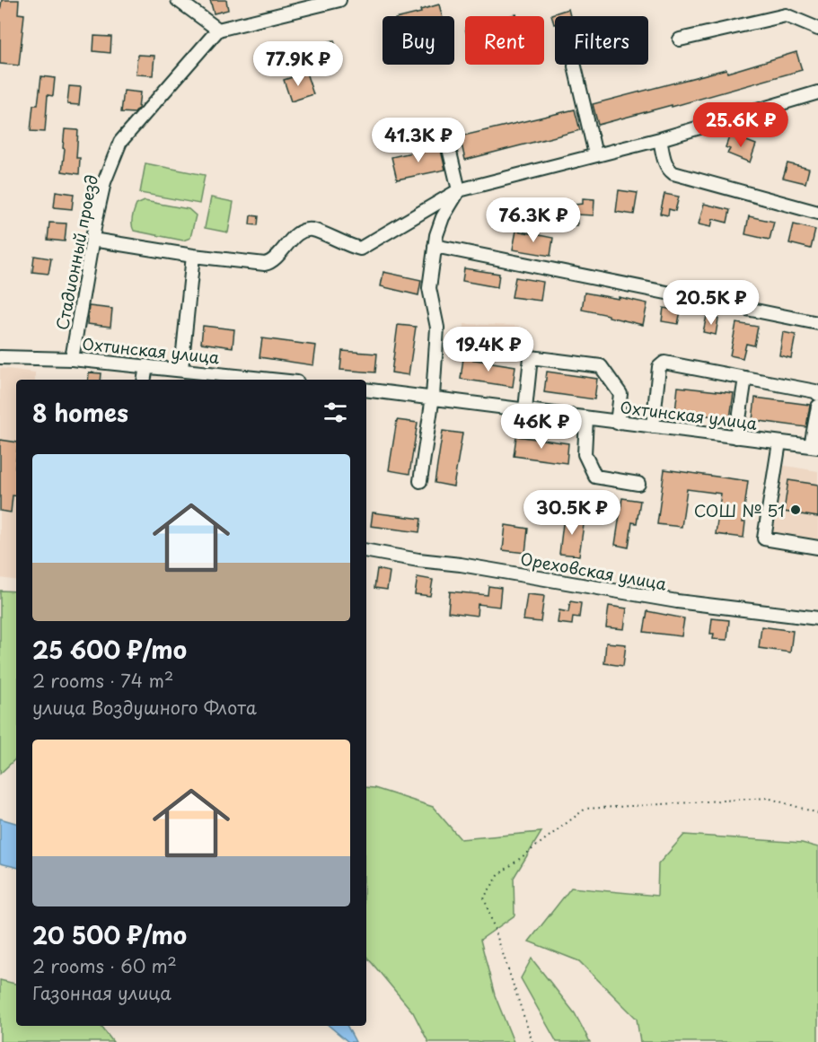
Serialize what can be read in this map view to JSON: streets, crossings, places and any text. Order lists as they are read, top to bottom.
{
  "streets": {
    "street": ["Стадионный проезд", "Охтинская улица", "Ореховская улица"]
  },
  "crossings": [
    ["Стадионный проезд", "Охтинская улица"]
  ],
  "places": ["СОШ № 51"],
  "page": {
    "chip": ["Buy", "Rent", "Filters"],
    "price": [
      "77.9K ₽",
      "25.6K ₽",
      "41.3K ₽",
      "76.3K ₽",
      "20.5K ₽",
      "19.4K ₽",
      "46K ₽",
      "30.5K ₽"
    ],
    "heading": "8 homes",
    "list": [
      {
        "name": "25 600 ₽/mo",
        "note": "2 rooms · 74 m² · улица Воздушного Флота"
      },
      {
        "name": "20 500 ₽/mo",
        "note": "2 rooms · 60 m² · Газонная улица"
      }
    ]
  }
}
